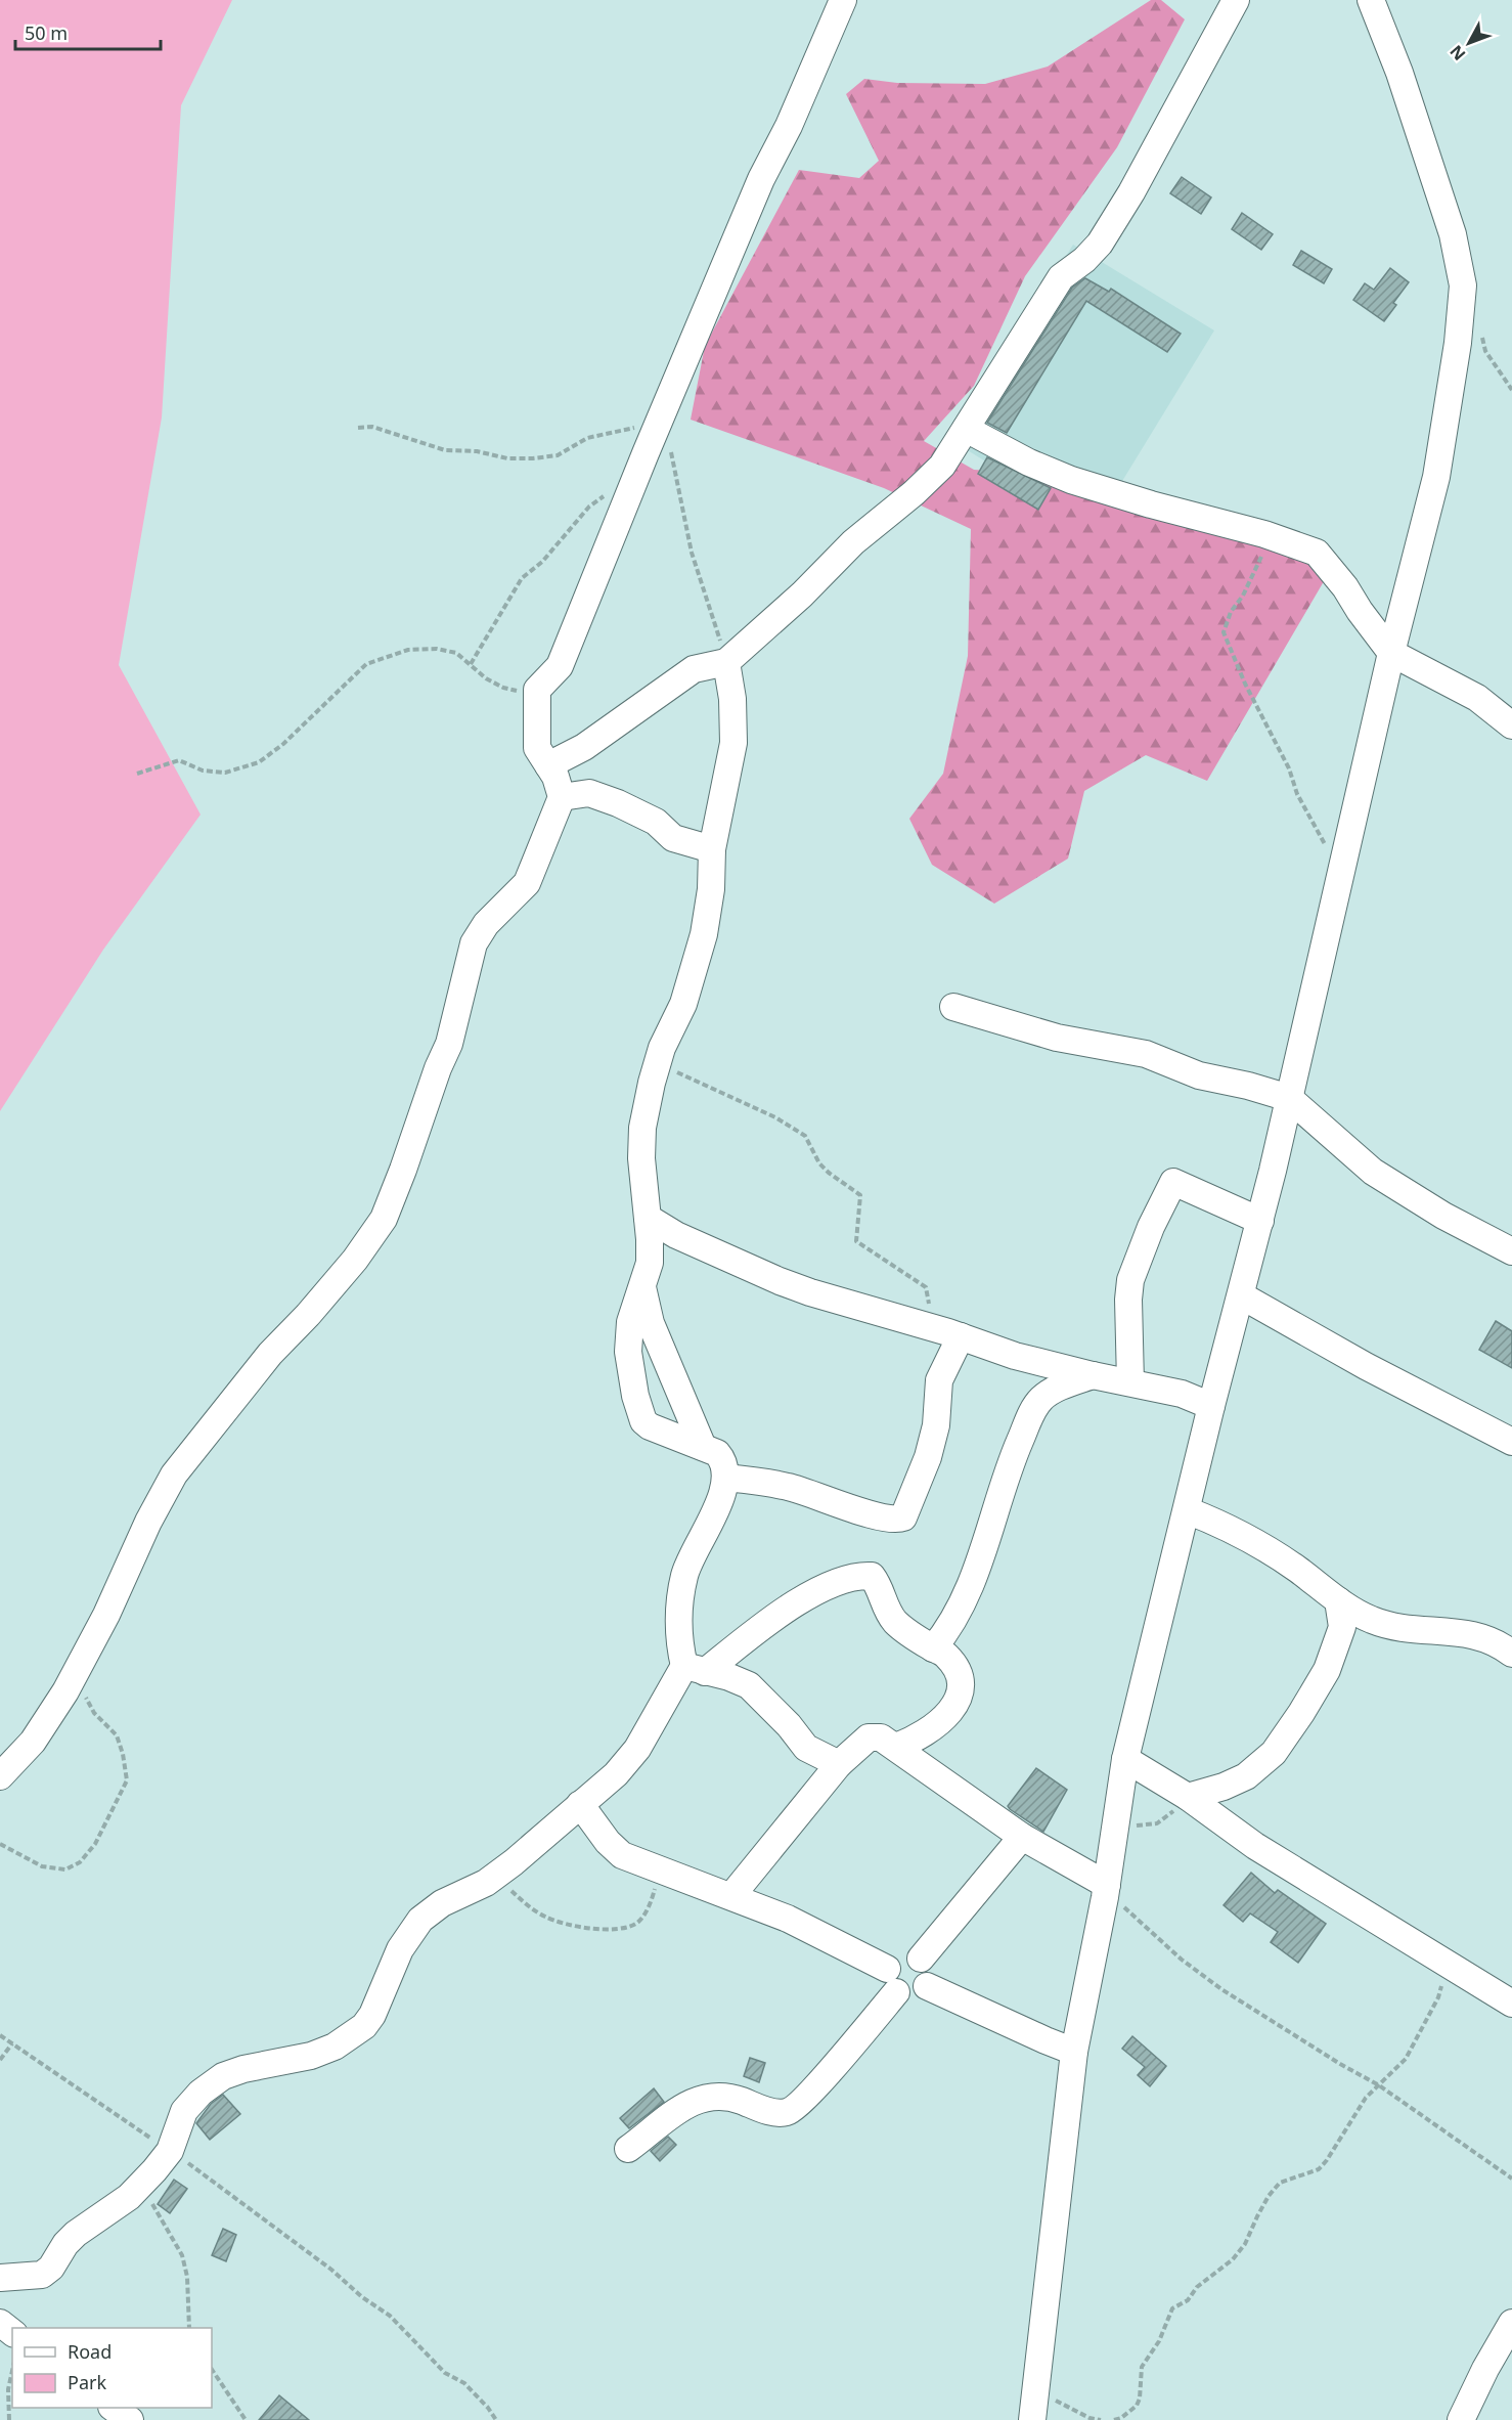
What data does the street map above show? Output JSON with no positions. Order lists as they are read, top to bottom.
{
  "legend": ["Road", "Park"],
  "scale_bar": "50 m",
  "north": "bottom left"
}
